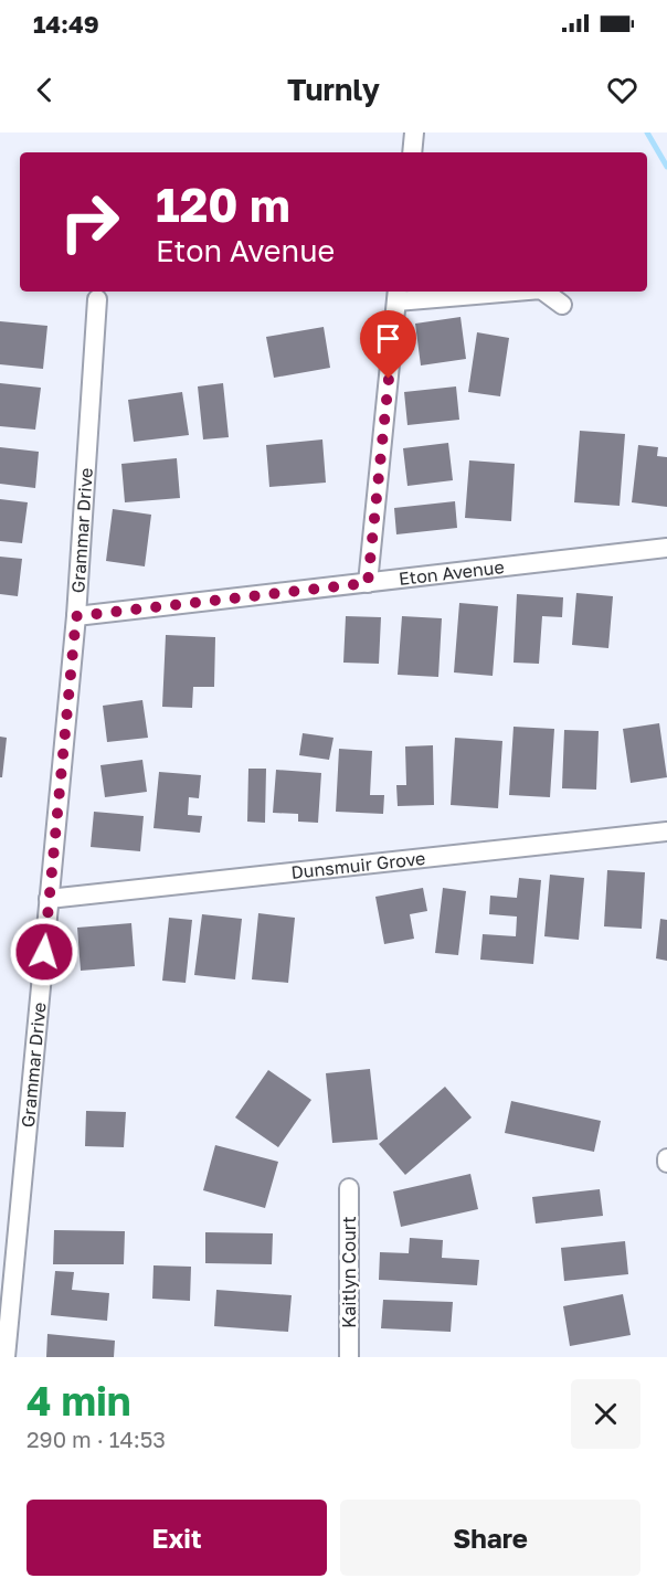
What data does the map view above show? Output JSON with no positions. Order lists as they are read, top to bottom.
{
  "streets": {
    "street": [
      "Grammar Drive",
      "Eton Avenue",
      "Dunsmuir Grove",
      "Kaitlyn Court"
    ]
  },
  "crossings": [
    ["Grammar Drive", "Eton Avenue"],
    ["Grammar Drive", "Dunsmuir Grove"]
  ],
  "page": {
    "status": "14:49",
    "header": "Turnly",
    "turn": ["120 m", "Eton Avenue"],
    "heading": ["4 min", "290 m · 14:53"],
    "buttons": ["Exit", "Share"]
  }
}
